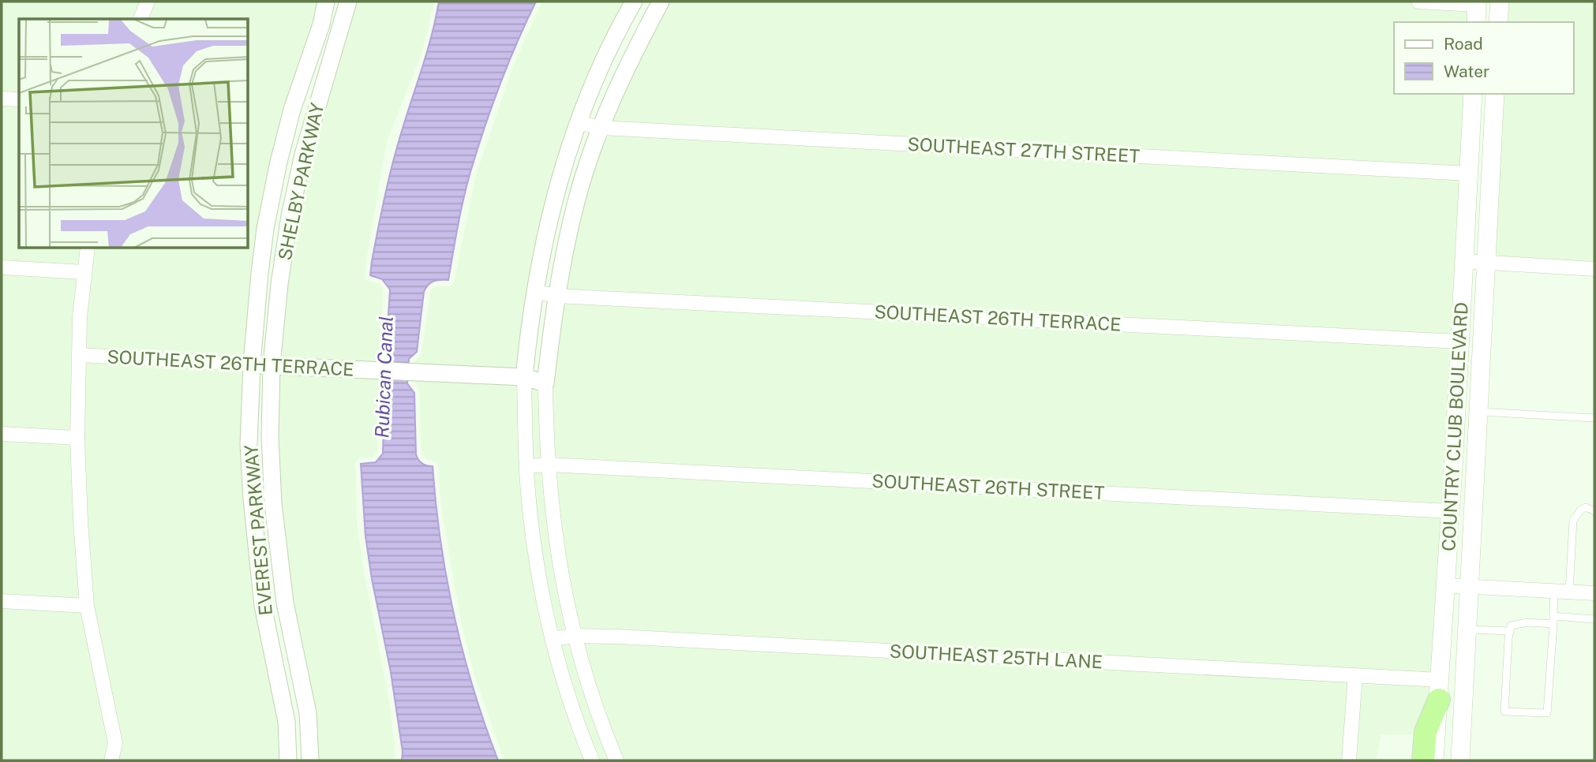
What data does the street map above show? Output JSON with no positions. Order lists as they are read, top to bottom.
{
  "streets": {
    "main road": ["COUNTRY CLUB BOULEVARD"],
    "street": [
      "SOUTHEAST 27TH STREET",
      "SHELBY PARKWAY",
      "SOUTHEAST 26TH TERRACE",
      "SOUTHEAST 26TH STREET",
      "EVEREST PARKWAY",
      "SOUTHEAST 25TH LANE"
    ]
  },
  "crossings": [
    ["SOUTHEAST 27TH STREET", "COUNTRY CLUB BOULEVARD"],
    ["SHELBY PARKWAY", "SOUTHEAST 26TH TERRACE"],
    ["SHELBY PARKWAY", "EVEREST PARKWAY"],
    ["SOUTHEAST 26TH TERRACE", "COUNTRY CLUB BOULEVARD"],
    ["SOUTHEAST 26TH TERRACE", "EVEREST PARKWAY"],
    ["COUNTRY CLUB BOULEVARD", "SOUTHEAST 26TH STREET"],
    ["COUNTRY CLUB BOULEVARD", "SOUTHEAST 25TH LANE"]
  ],
  "water": ["Rubican Canal"],
  "legend": ["Road", "Water"]
}
